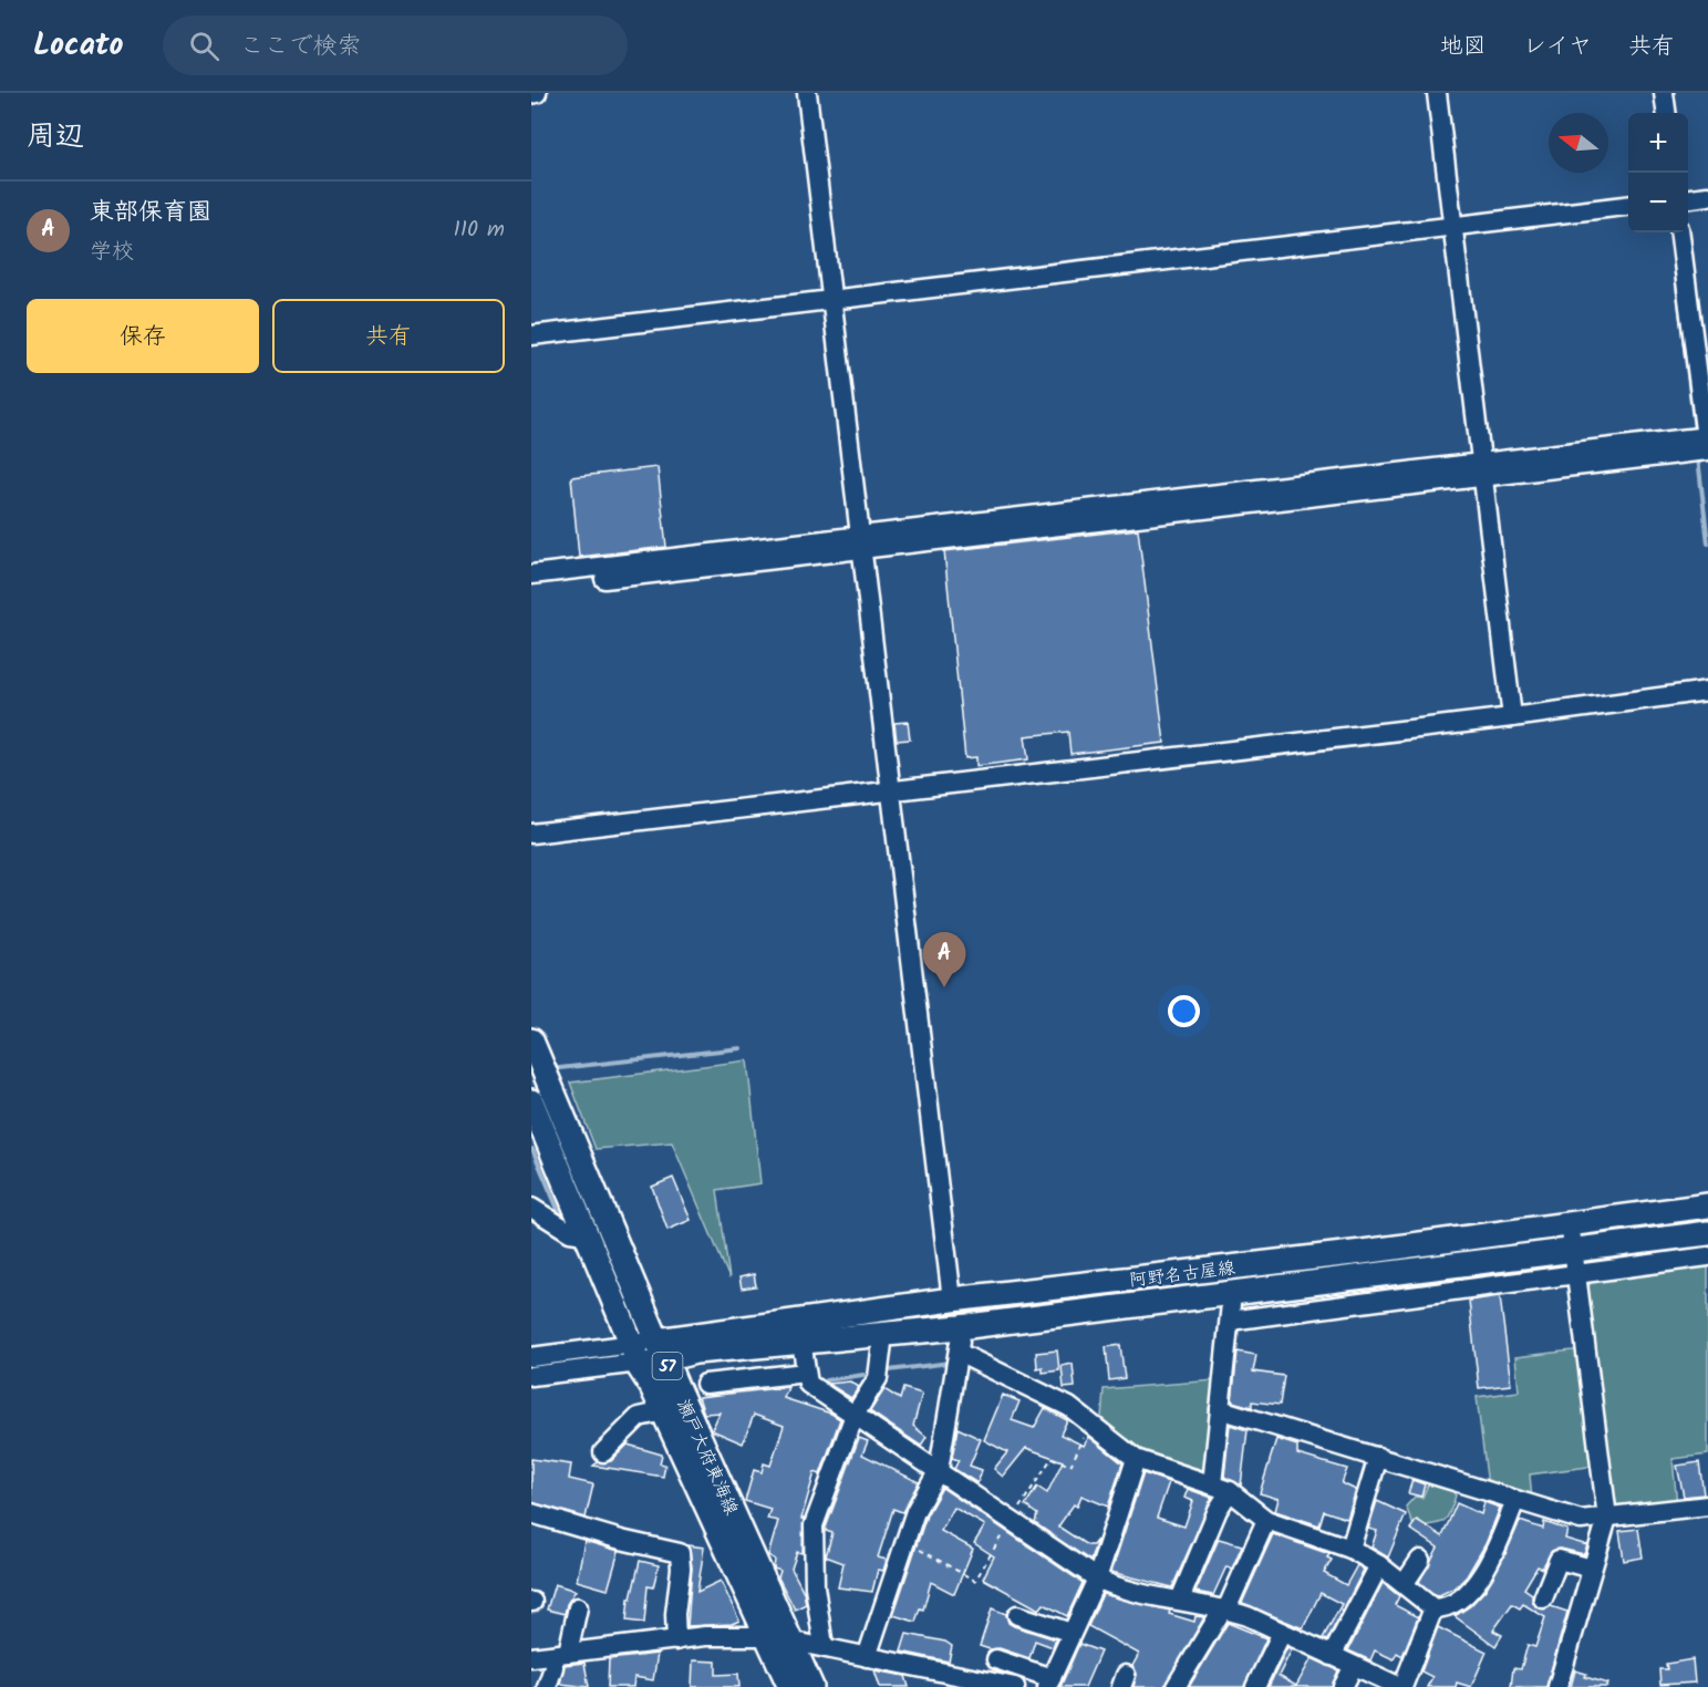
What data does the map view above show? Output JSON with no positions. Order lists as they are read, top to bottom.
{
  "streets": {
    "main road": ["阿野名古屋線", "57", "瀬戸大府東海線"]
  },
  "crossings": [
    ["阿野名古屋線", "瀬戸大府東海線"]
  ],
  "north": "left",
  "page": {
    "header": "Locato",
    "search": "ここで検索",
    "nav": ["地図", "レイヤ", "共有"],
    "heading": "周辺",
    "map_buttons": ["+", "−"],
    "list": [
      {
        "mark": "A",
        "name": "東部保育園",
        "note": "学校",
        "value": "110 m"
      }
    ],
    "buttons": ["保存", "共有"],
    "pins": "A"
  }
}
